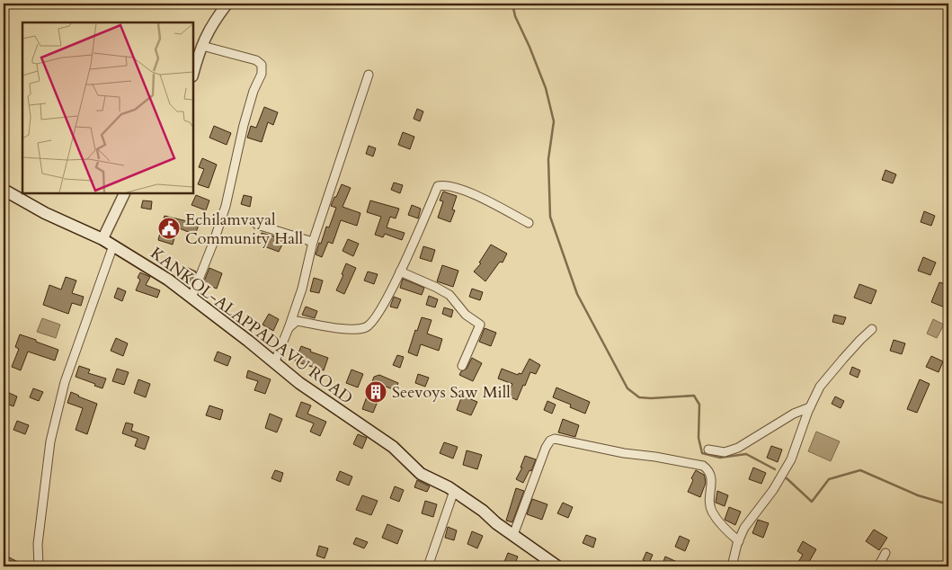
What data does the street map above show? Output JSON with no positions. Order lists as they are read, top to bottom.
{
  "streets": {
    "main road": ["KANKOL-ALAPPADAVU ROAD"]
  },
  "places": {
    "public building": ["Echilamvayal Community Hall"],
    "building": ["Seevoys Saw Mill"]
  }
}
